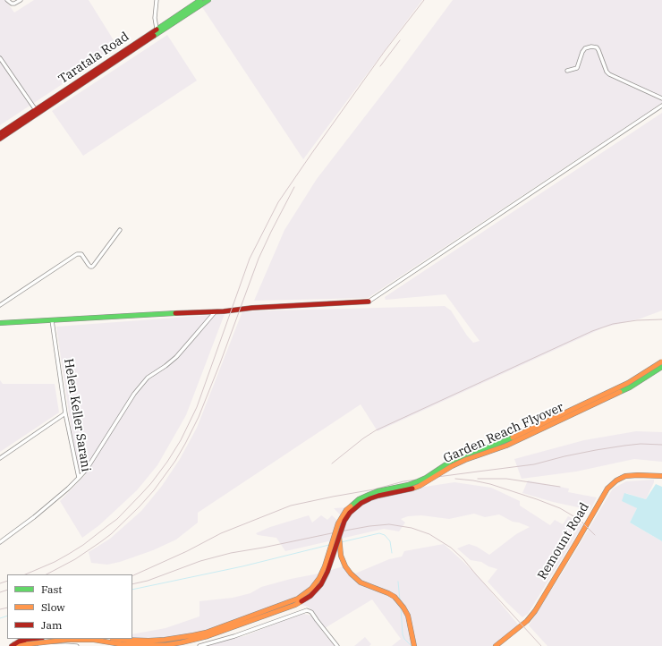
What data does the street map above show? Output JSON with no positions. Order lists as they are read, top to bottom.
{
  "streets": {
    "main road": ["Taratala Road", "Garden Reach Flyover", "Remount Road"],
    "street": ["Helen Keller Sarani"]
  },
  "legend": ["Fast", "Slow", "Jam"]
}
